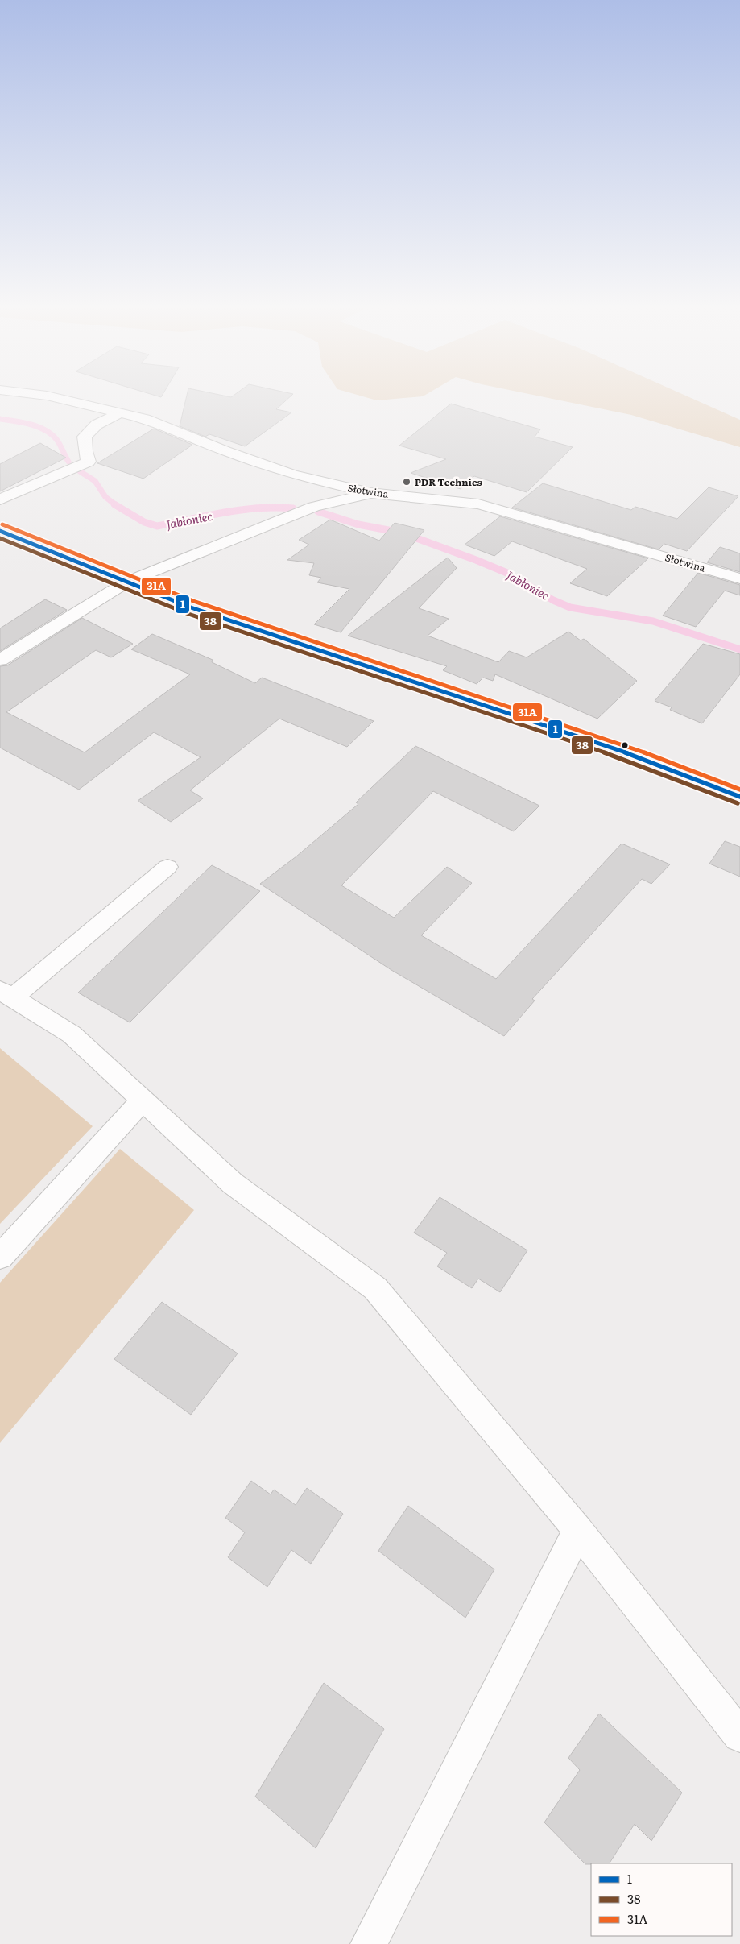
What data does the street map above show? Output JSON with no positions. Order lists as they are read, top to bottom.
{
  "streets": {
    "street": ["Słotwina"]
  },
  "water": ["Jabłoniec"],
  "places": ["PDR Technics"],
  "lines": ["transit line 31A", "transit line 1", "transit line 38"],
  "legend": ["1", "38", "31A"]
}
